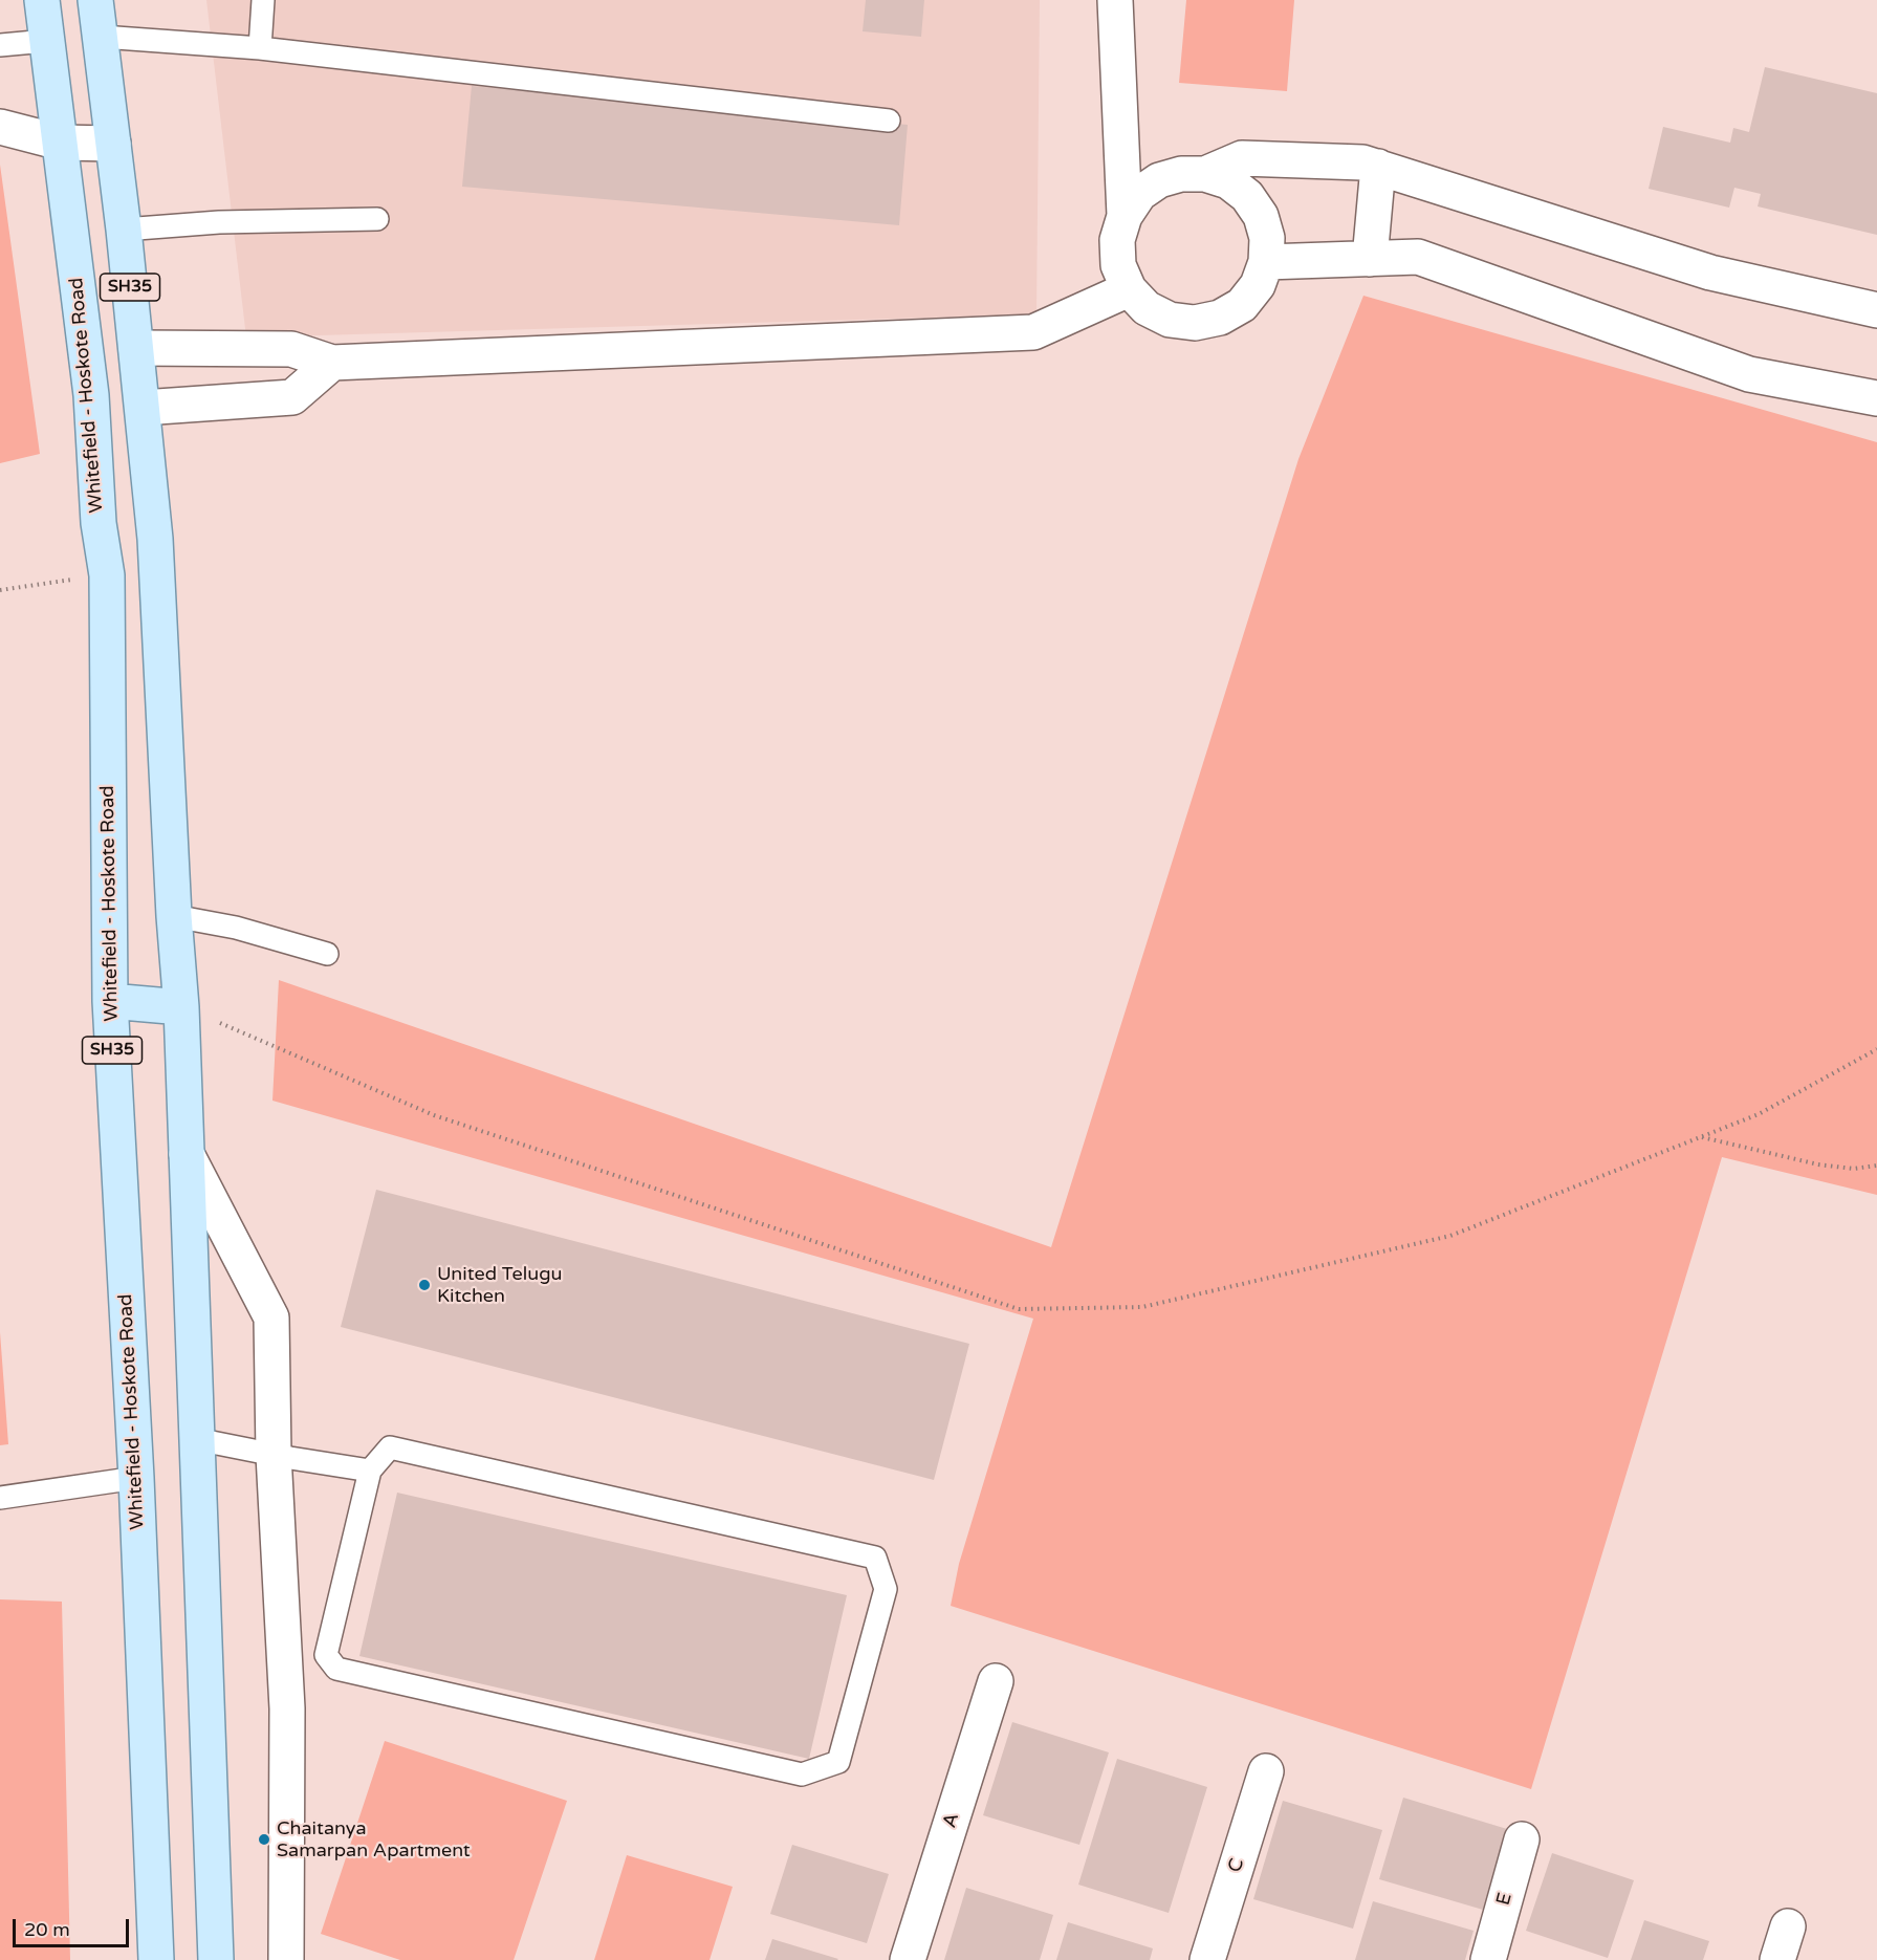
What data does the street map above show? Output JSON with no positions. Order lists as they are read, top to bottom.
{
  "streets": {
    "main road": ["SH35", "Whitefield - Hoskote Road"],
    "street": ["A", "C", "E"]
  },
  "places": ["United Telugu Kitchen", "Chaitanya Samarpan Apartment"],
  "scale_bar": "20 m"
}
